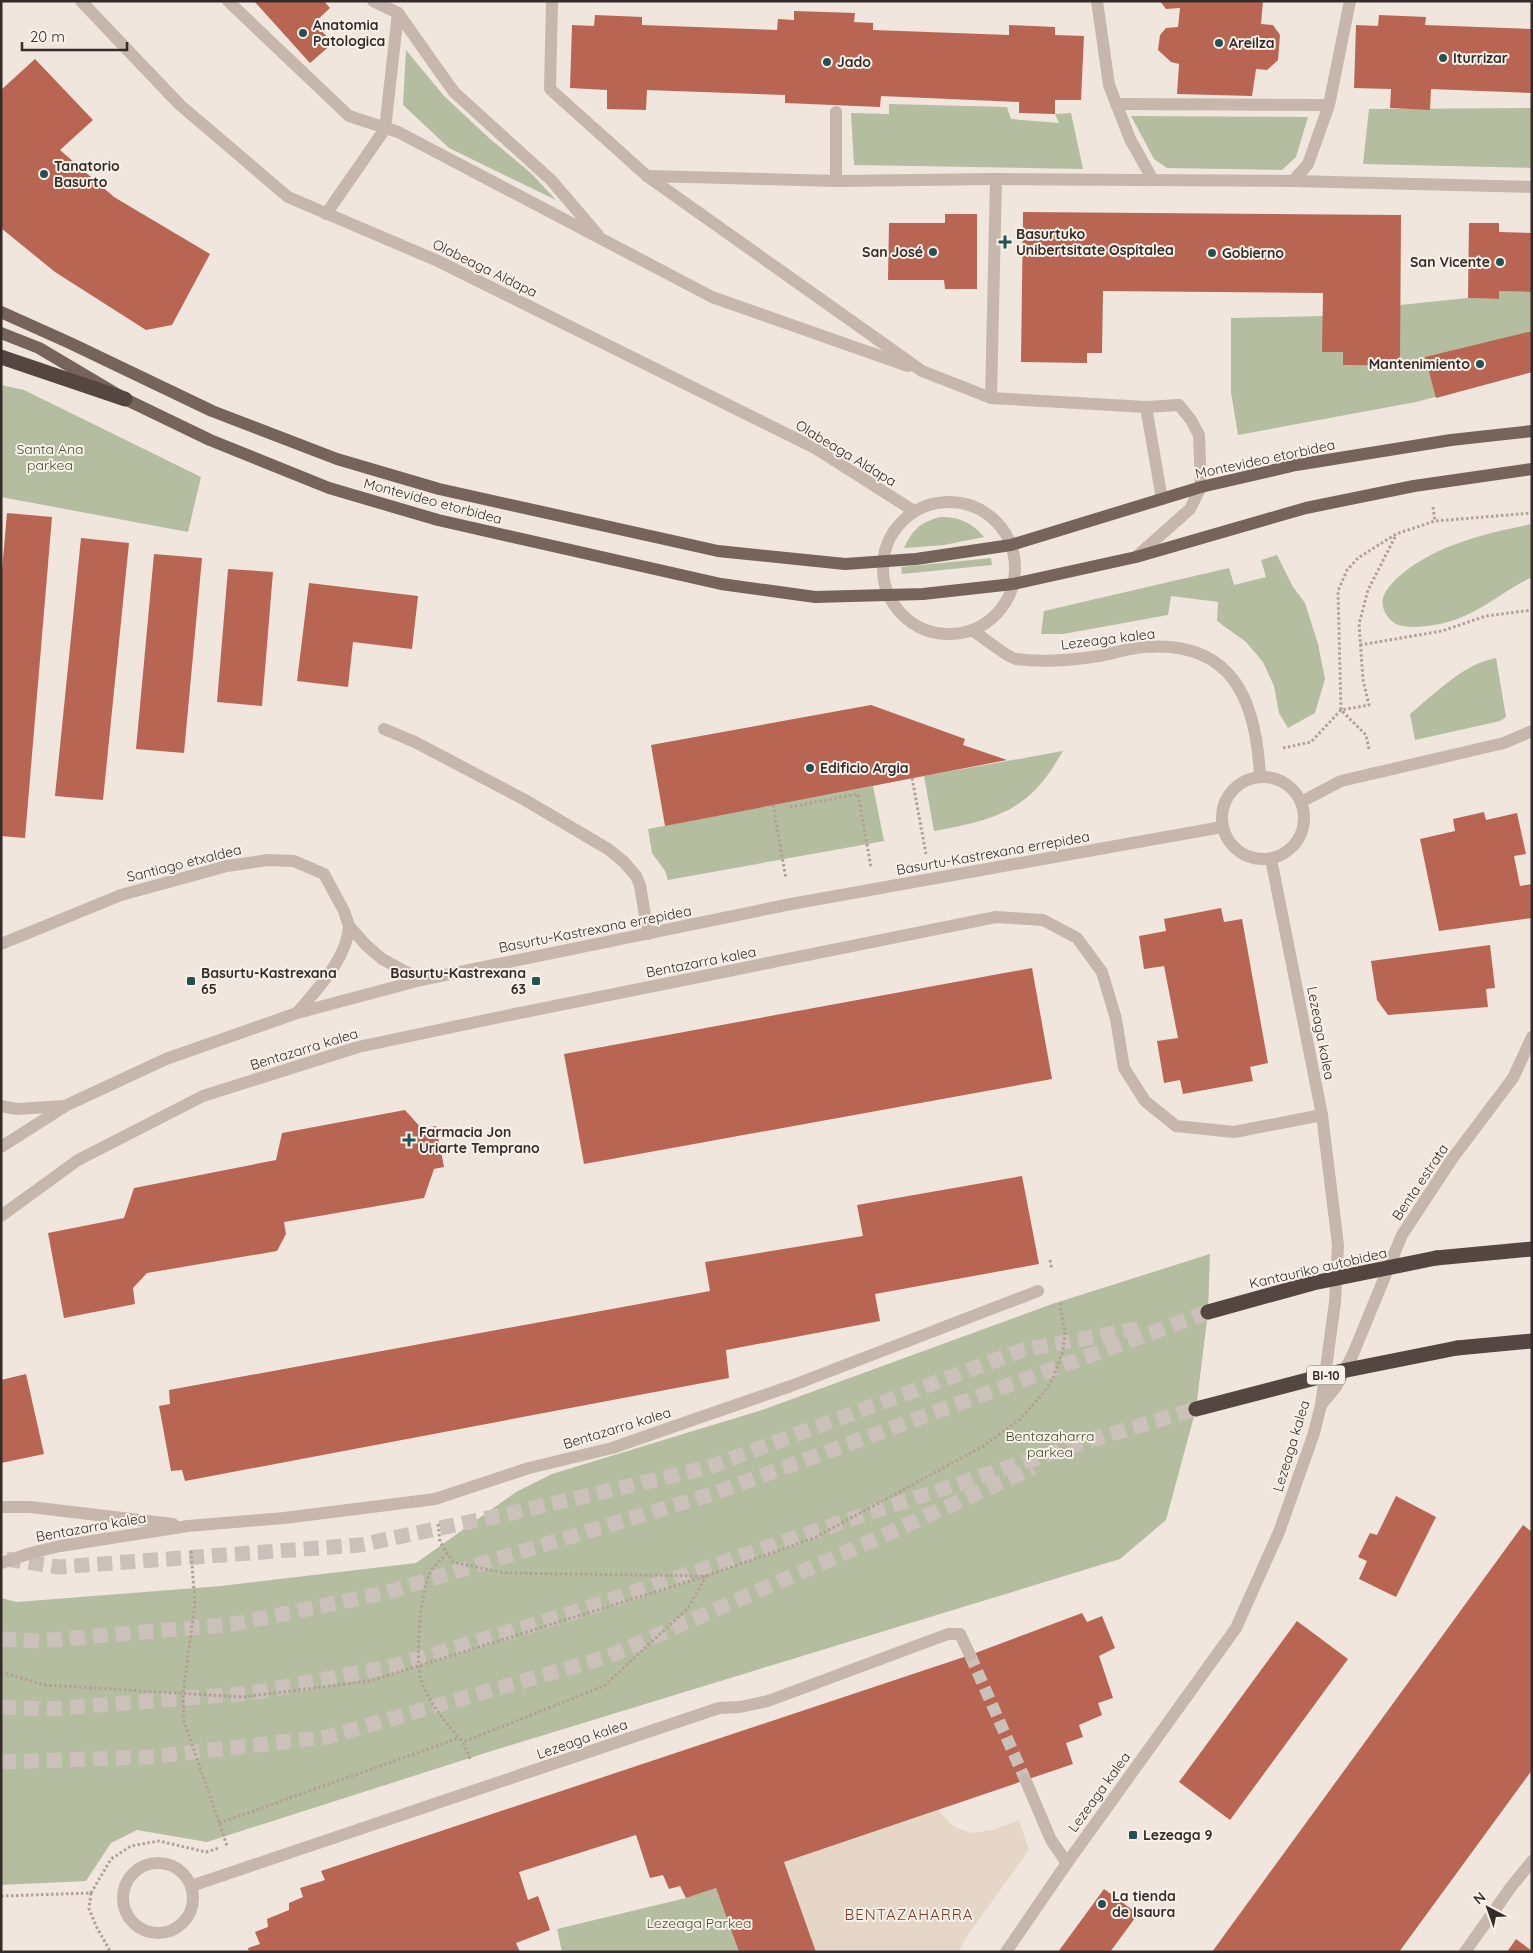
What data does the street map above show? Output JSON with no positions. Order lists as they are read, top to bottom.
{
  "streets": {
    "highway": ["Kantauriko autobidea", "BI-10"],
    "main road": ["Montevideo etorbidea"],
    "street": [
      "Olabeaga Aldapa",
      "Lezeaga kalea",
      "Basurtu-Kastrexana errepidea",
      "Santiago etxaldea",
      "Bentazarra kalea",
      "Benta estrata"
    ]
  },
  "crossings": [
    ["Lezeaga kalea", "Basurtu-Kastrexana errepidea"],
    ["Lezeaga kalea", "Bentazarra kalea"],
    ["Lezeaga kalea", "Benta estrata"],
    ["Basurtu-Kastrexana errepidea", "Santiago etxaldea"]
  ],
  "districts": ["BENTAZAHARRA"],
  "parks": ["Santa Ana parkea", "Bentazaharra parkea", "Lezeaga Parkea"],
  "places": {
    "other": [
      "Anatomia Patologica",
      "Areilza",
      "Iturrizar",
      "Jado",
      "Tanatorio Basurto",
      "San José",
      "Gobierno",
      "San Vicente",
      "Mantenimiento",
      "Edificio Argia",
      "La tienda de Isaura"
    ],
    "health": ["Basurtuko Unibertsitate Ospitalea", "Farmacia Jon Uriarte Temprano"],
    "transit": ["Basurtu-Kastrexana 65", "Basurtu-Kastrexana 63", "Lezeaga 9"]
  },
  "scale_bar": "20 m",
  "north": "top left"
}
